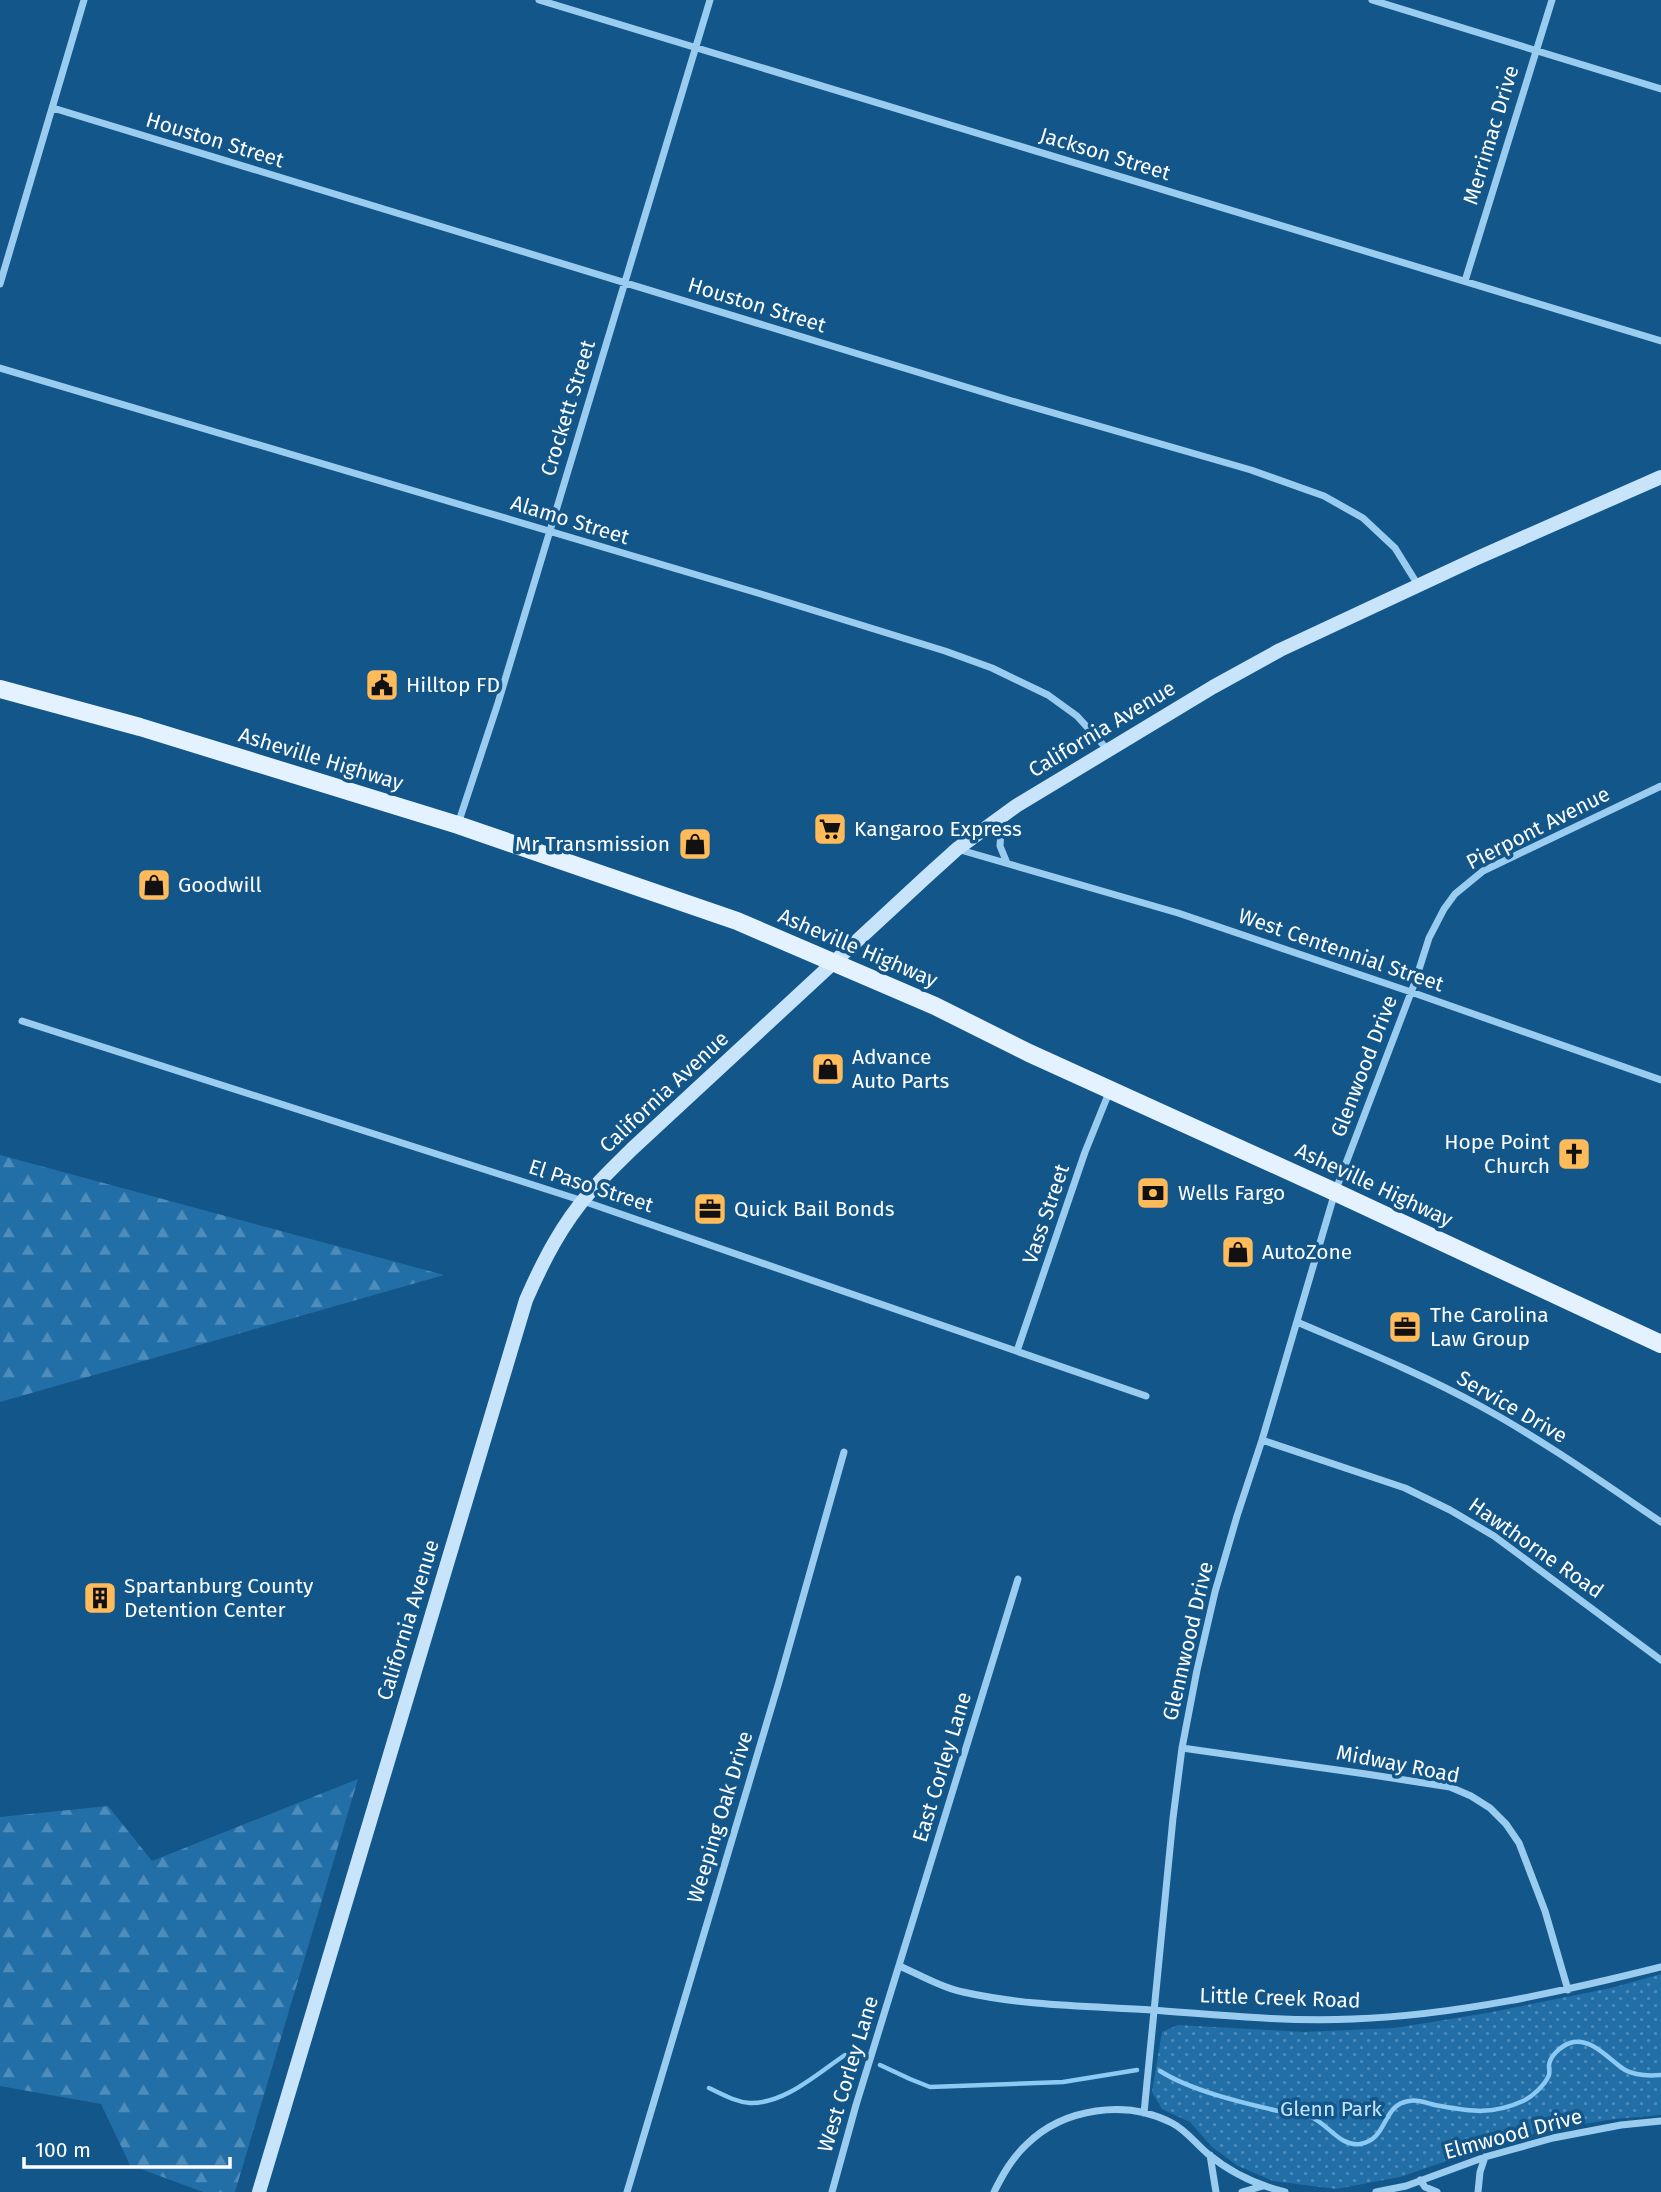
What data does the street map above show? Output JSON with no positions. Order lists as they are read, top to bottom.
{
  "streets": {
    "main road": ["California Avenue", "Asheville Highway"],
    "street": [
      "Merrimac Drive",
      "Houston Street",
      "Jackson Street",
      "Crockett Street",
      "Alamo Street",
      "Pierpont Avenue",
      "West Centennial Street",
      "Glenwood Drive",
      "El Paso Street",
      "Vass Street",
      "Service Drive",
      "Hawthorne Road",
      "Glennwood Drive",
      "Midway Road",
      "East Corley Lane",
      "Weeping Oak Drive",
      "Little Creek Road",
      "West Corley Lane",
      "Elmwood Drive"
    ]
  },
  "crossings": [
    ["Merrimac Drive", "Jackson Street"],
    ["Houston Street", "Crockett Street"],
    ["Houston Street", "California Avenue"],
    ["Jackson Street", "Crockett Street"],
    ["Crockett Street", "Alamo Street"],
    ["Crockett Street", "Asheville Highway"],
    ["Alamo Street", "California Avenue"],
    ["California Avenue", "Asheville Highway"],
    ["California Avenue", "West Centennial Street"],
    ["California Avenue", "El Paso Street"],
    ["Asheville Highway", "Glenwood Drive"],
    ["Asheville Highway", "Vass Street"],
    ["Asheville Highway", "Glennwood Drive"],
    ["Pierpont Avenue", "West Centennial Street"],
    ["Pierpont Avenue", "Glenwood Drive"],
    ["West Centennial Street", "Glenwood Drive"],
    ["Glenwood Drive", "Glennwood Drive"],
    ["El Paso Street", "Vass Street"],
    ["Service Drive", "Glennwood Drive"],
    ["Hawthorne Road", "Glennwood Drive"],
    ["Glennwood Drive", "Midway Road"],
    ["Glennwood Drive", "Little Creek Road"],
    ["Midway Road", "Little Creek Road"],
    ["East Corley Lane", "Little Creek Road"],
    ["East Corley Lane", "West Corley Lane"],
    ["Little Creek Road", "West Corley Lane"]
  ],
  "parks": ["Glenn Park"],
  "places": {
    "public building": ["Hilltop FD"],
    "supermarket": ["Kangaroo Express"],
    "shop": [
      "Mr Transmission",
      "Goodwill",
      "Advance Auto Parts",
      "AutoZone"
    ],
    "church": ["Hope Point Church"],
    "bank": ["Wells Fargo"],
    "office": ["Quick Bail Bonds", "The Carolina Law Group"],
    "building": ["Spartanburg County Detention Center"]
  },
  "scale_bar": "100 m"
}
